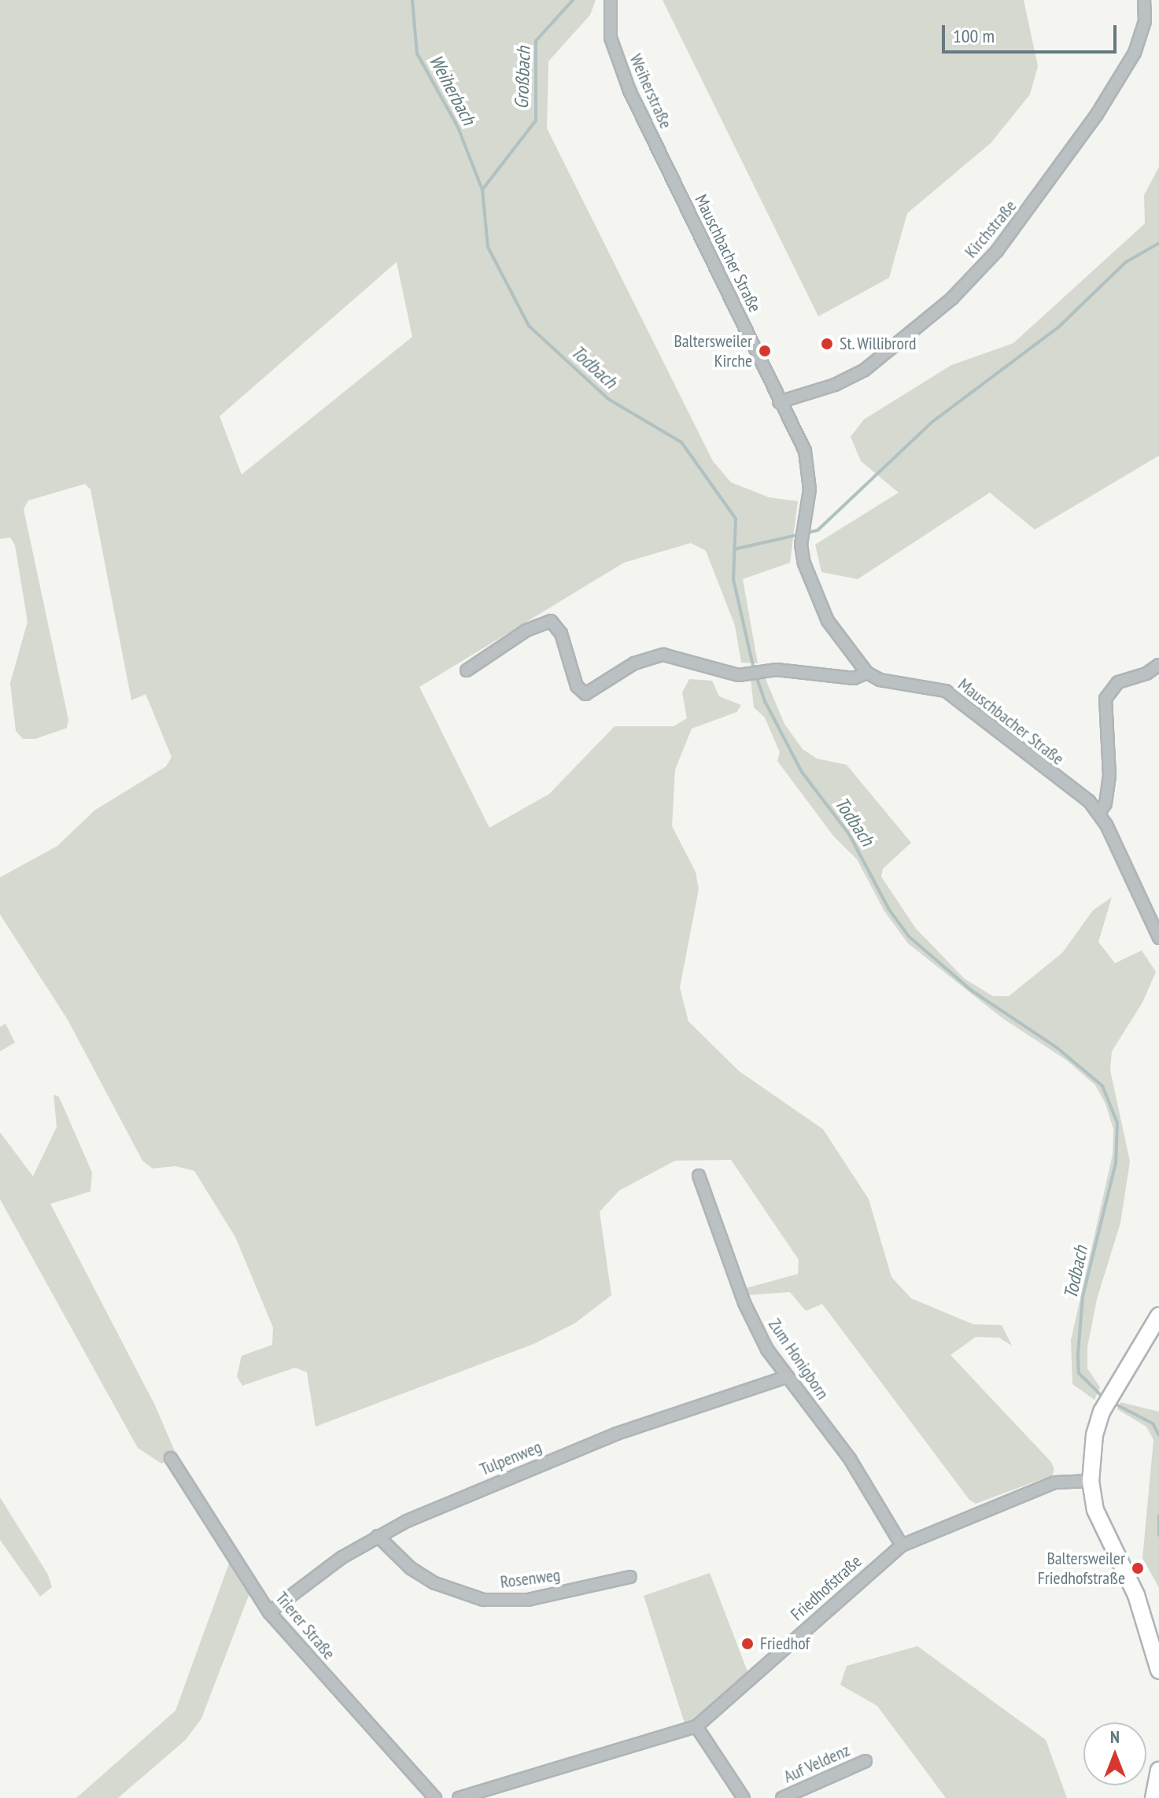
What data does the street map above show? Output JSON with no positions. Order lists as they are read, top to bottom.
{
  "streets": {
    "street": [
      "Weiherstraße",
      "Kirchstraße",
      "Mauschbacher Straße",
      "Zum Honigborn",
      "Tulpenweg",
      "Rosenweg",
      "Friedhofstraße",
      "Trierer Straße",
      "Auf Veldenz"
    ]
  },
  "crossings": [
    ["Weiherstraße", "Mauschbacher Straße"],
    ["Kirchstraße", "Mauschbacher Straße"],
    ["Zum Honigborn", "Tulpenweg"],
    ["Zum Honigborn", "Friedhofstraße"],
    ["Tulpenweg", "Rosenweg"],
    ["Tulpenweg", "Trierer Straße"]
  ],
  "water": ["Großbach", "Weiherbach", "Todbach"],
  "places": [
    "St. Willibrord",
    "Baltersweiler Kirche",
    "Baltersweiler Friedhofstraße",
    "Friedhof"
  ],
  "scale_bar": "100 m",
  "north": "top"
}
